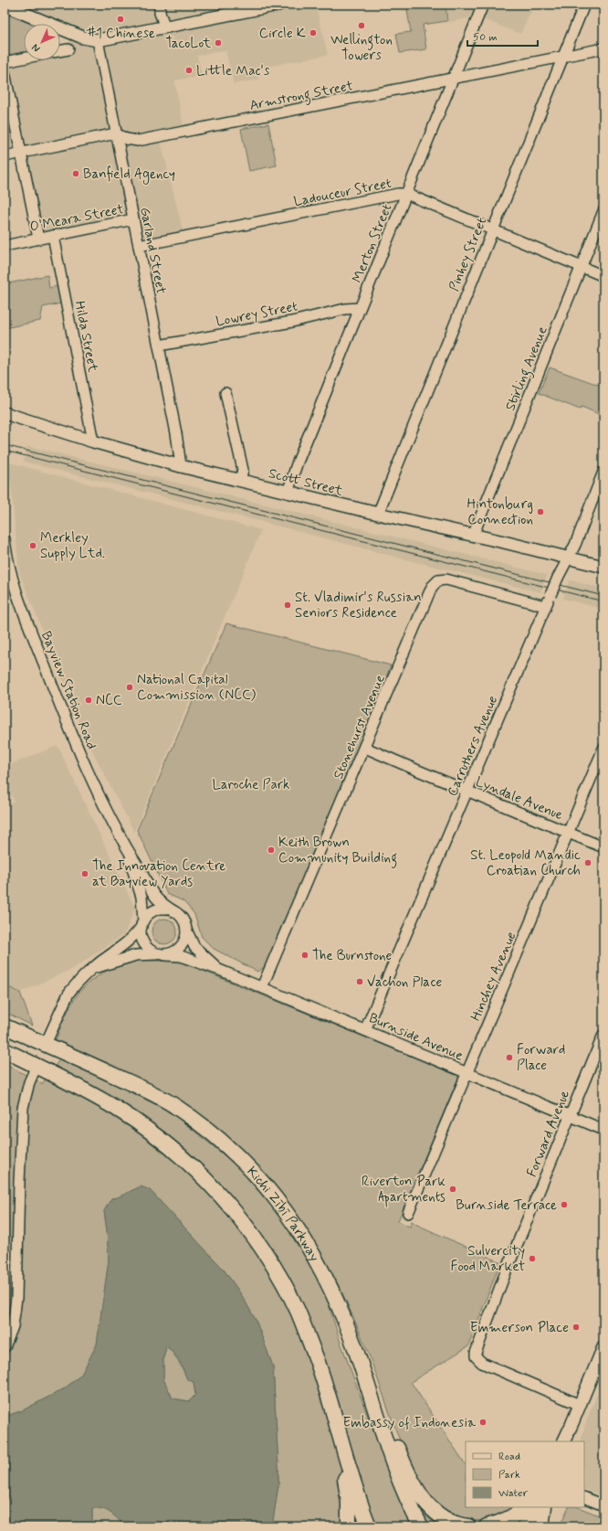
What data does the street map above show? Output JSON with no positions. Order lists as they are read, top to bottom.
{
  "streets": {
    "highway": ["Kichi Zībī Parkway"],
    "main road": ["Scott Street"],
    "street": [
      "Armstrong Street",
      "Ladouceur Street",
      "O'Meara Street",
      "Merton Street",
      "Garland Street",
      "Pinhey Street",
      "Lowrey Street",
      "Hilda Street",
      "Stirling Avenue",
      "Bayview Station Road",
      "Stonehurst Avenue",
      "Carruthers Avenue",
      "Lyndale Avenue",
      "Hinchey Avenue",
      "Burnside Avenue",
      "Forward Avenue"
    ]
  },
  "crossings": [
    ["Armstrong Street", "Merton Street"],
    ["Armstrong Street", "Garland Street"],
    ["Armstrong Street", "Pinhey Street"],
    ["Ladouceur Street", "Merton Street"],
    ["Ladouceur Street", "Garland Street"],
    ["Ladouceur Street", "Pinhey Street"],
    ["Ladouceur Street", "Stirling Avenue"],
    ["O'Meara Street", "Garland Street"],
    ["O'Meara Street", "Hilda Street"],
    ["Merton Street", "Lowrey Street"],
    ["Merton Street", "Scott Street"],
    ["Garland Street", "Lowrey Street"],
    ["Garland Street", "Scott Street"],
    ["Pinhey Street", "Scott Street"],
    ["Hilda Street", "Scott Street"],
    ["Stirling Avenue", "Scott Street"],
    ["Scott Street", "Carruthers Avenue"],
    ["Bayview Station Road", "Burnside Avenue"],
    ["Stonehurst Avenue", "Carruthers Avenue"],
    ["Stonehurst Avenue", "Lyndale Avenue"],
    ["Stonehurst Avenue", "Burnside Avenue"],
    ["Carruthers Avenue", "Lyndale Avenue"],
    ["Carruthers Avenue", "Burnside Avenue"],
    ["Lyndale Avenue", "Hinchey Avenue"],
    ["Hinchey Avenue", "Burnside Avenue"],
    ["Burnside Avenue", "Forward Avenue"]
  ],
  "parks": ["Laroche Park"],
  "places": [
    "#1 Chinese",
    "Wellington Towers",
    "Circle K",
    "TacoLot",
    "Little Mac's",
    "Banfield Agency",
    "Hintonburg Connection",
    "Merkley Supply Ltd.",
    "St. Vladimir's Russian Seniors Residence",
    "National Capital Commission (NCC)",
    "NCC",
    "Keith Brown Community Building",
    "St. Leopold Mandic Croatian Church",
    "The Innovation Centre at Bayview Yards",
    "The Burnstone",
    "Vachon Place",
    "Forward Place",
    "Riverton Park Apartments",
    "Burnside Terrace",
    "Sulvercity Food Market",
    "Emmerson Place",
    "Embassy of Indonesia"
  ],
  "legend": ["Road", "Park", "Water"],
  "scale_bar": "50 m",
  "north": "bottom left"
}
